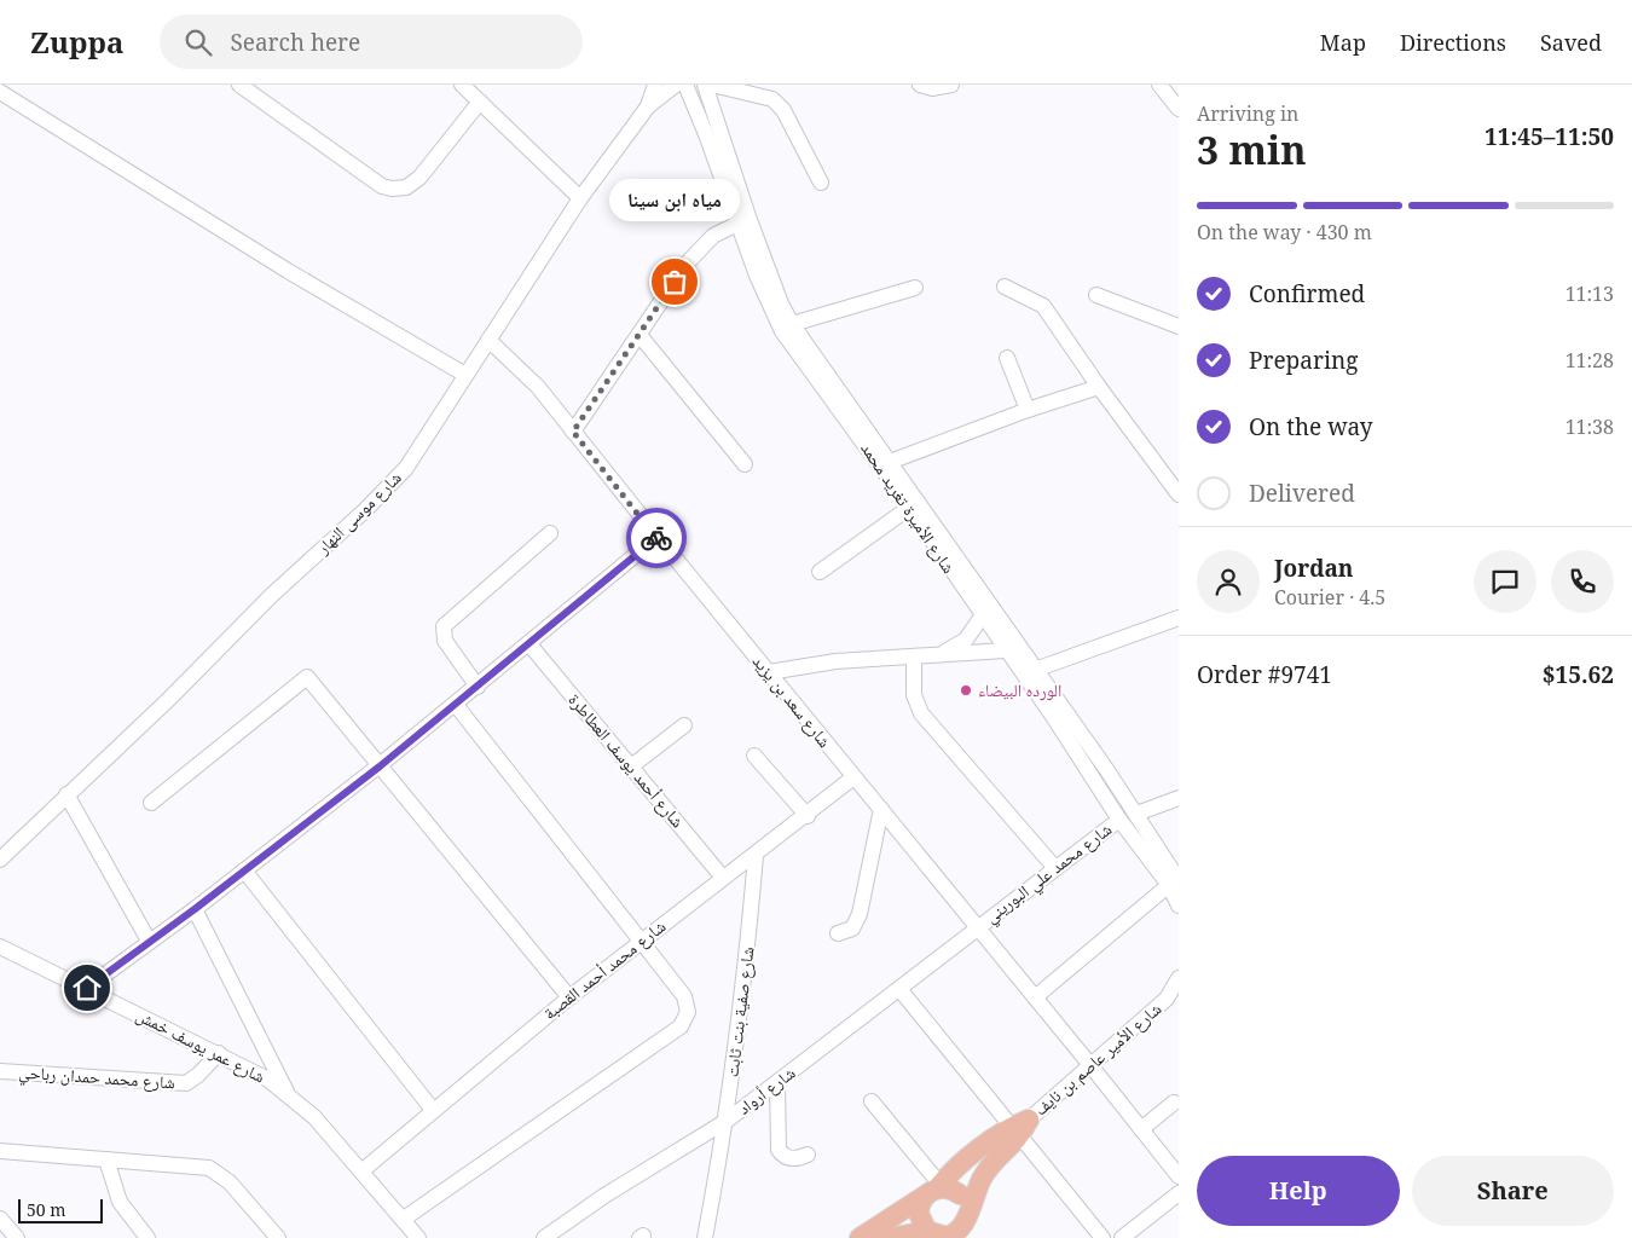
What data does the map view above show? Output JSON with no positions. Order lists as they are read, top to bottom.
{
  "streets": {
    "main road": ["شارع الأمير عاصم بن نايف"],
    "street": [
      "شارع الأميرة تغريد محمد",
      "شارع موسى النهار",
      "شارع سعد بن يزيد",
      "شارع أحمد يوسف العطاطرة",
      "شارع محمد علي البوريني",
      "شارع محمد أحمد القصبة",
      "شارع صفية بنت ثابت",
      "شارع عمر يوسف خمش",
      "شارع محمد حمدان رباحي",
      "شارع أرواد"
    ]
  },
  "crossings": [
    ["شارع الأميرة تغريد محمد", "شارع محمد علي البوريني"],
    ["شارع موسى النهار", "شارع سعد بن يزيد"],
    ["شارع سعد بن يزيد", "شارع محمد علي البوريني"],
    ["شارع سعد بن يزيد", "شارع محمد أحمد القصبة"],
    ["شارع سعد بن يزيد", "شارع الأمير عاصم بن نايف"],
    ["شارع سعد بن يزيد", "شارع أرواد"],
    ["شارع أحمد يوسف العطاطرة", "شارع محمد أحمد القصبة"],
    ["شارع محمد علي البوريني", "شارع أرواد"],
    ["شارع محمد أحمد القصبة", "شارع صفية بنت ثابت"],
    ["شارع محمد أحمد القصبة", "شارع عمر يوسف خمش"],
    ["شارع صفية بنت ثابت", "شارع أرواد"],
    ["شارع عمر يوسف خمش", "شارع محمد حمدان رباحي"]
  ],
  "places": ["مياه ابن سينا", "الورده البيضاء"],
  "scale_bar": "50 m",
  "page": {
    "header": "Zuppa",
    "search": "Search here",
    "nav": ["Map", "Directions", "Saved"],
    "heading": ["3 min", "Arriving in", "11:45–11:50"],
    "panel": [
      "Jordan",
      "Courier · 4.5",
      "Order #9741",
      "$15.62"
    ],
    "bubble": "مياه ابن سينا",
    "bar": "On the way · 430 m",
    "list": [
      ["Confirmed", "11:13"],
      ["Preparing", "11:28"],
      ["On the way", "11:38"],
      "Delivered"
    ],
    "buttons": ["Help", "Share"],
    "scale": "50 m"
  }
}
